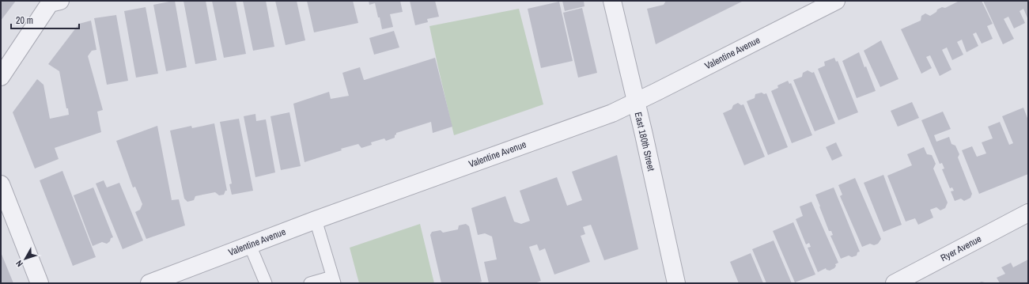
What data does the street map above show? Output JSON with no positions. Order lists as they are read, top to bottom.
{
  "streets": {
    "street": ["Valentine Avenue", "East 180th Street", "Ryer Avenue"]
  },
  "crossings": [
    ["Valentine Avenue", "East 180th Street"]
  ],
  "scale_bar": "20 m",
  "north": "bottom left"
}
